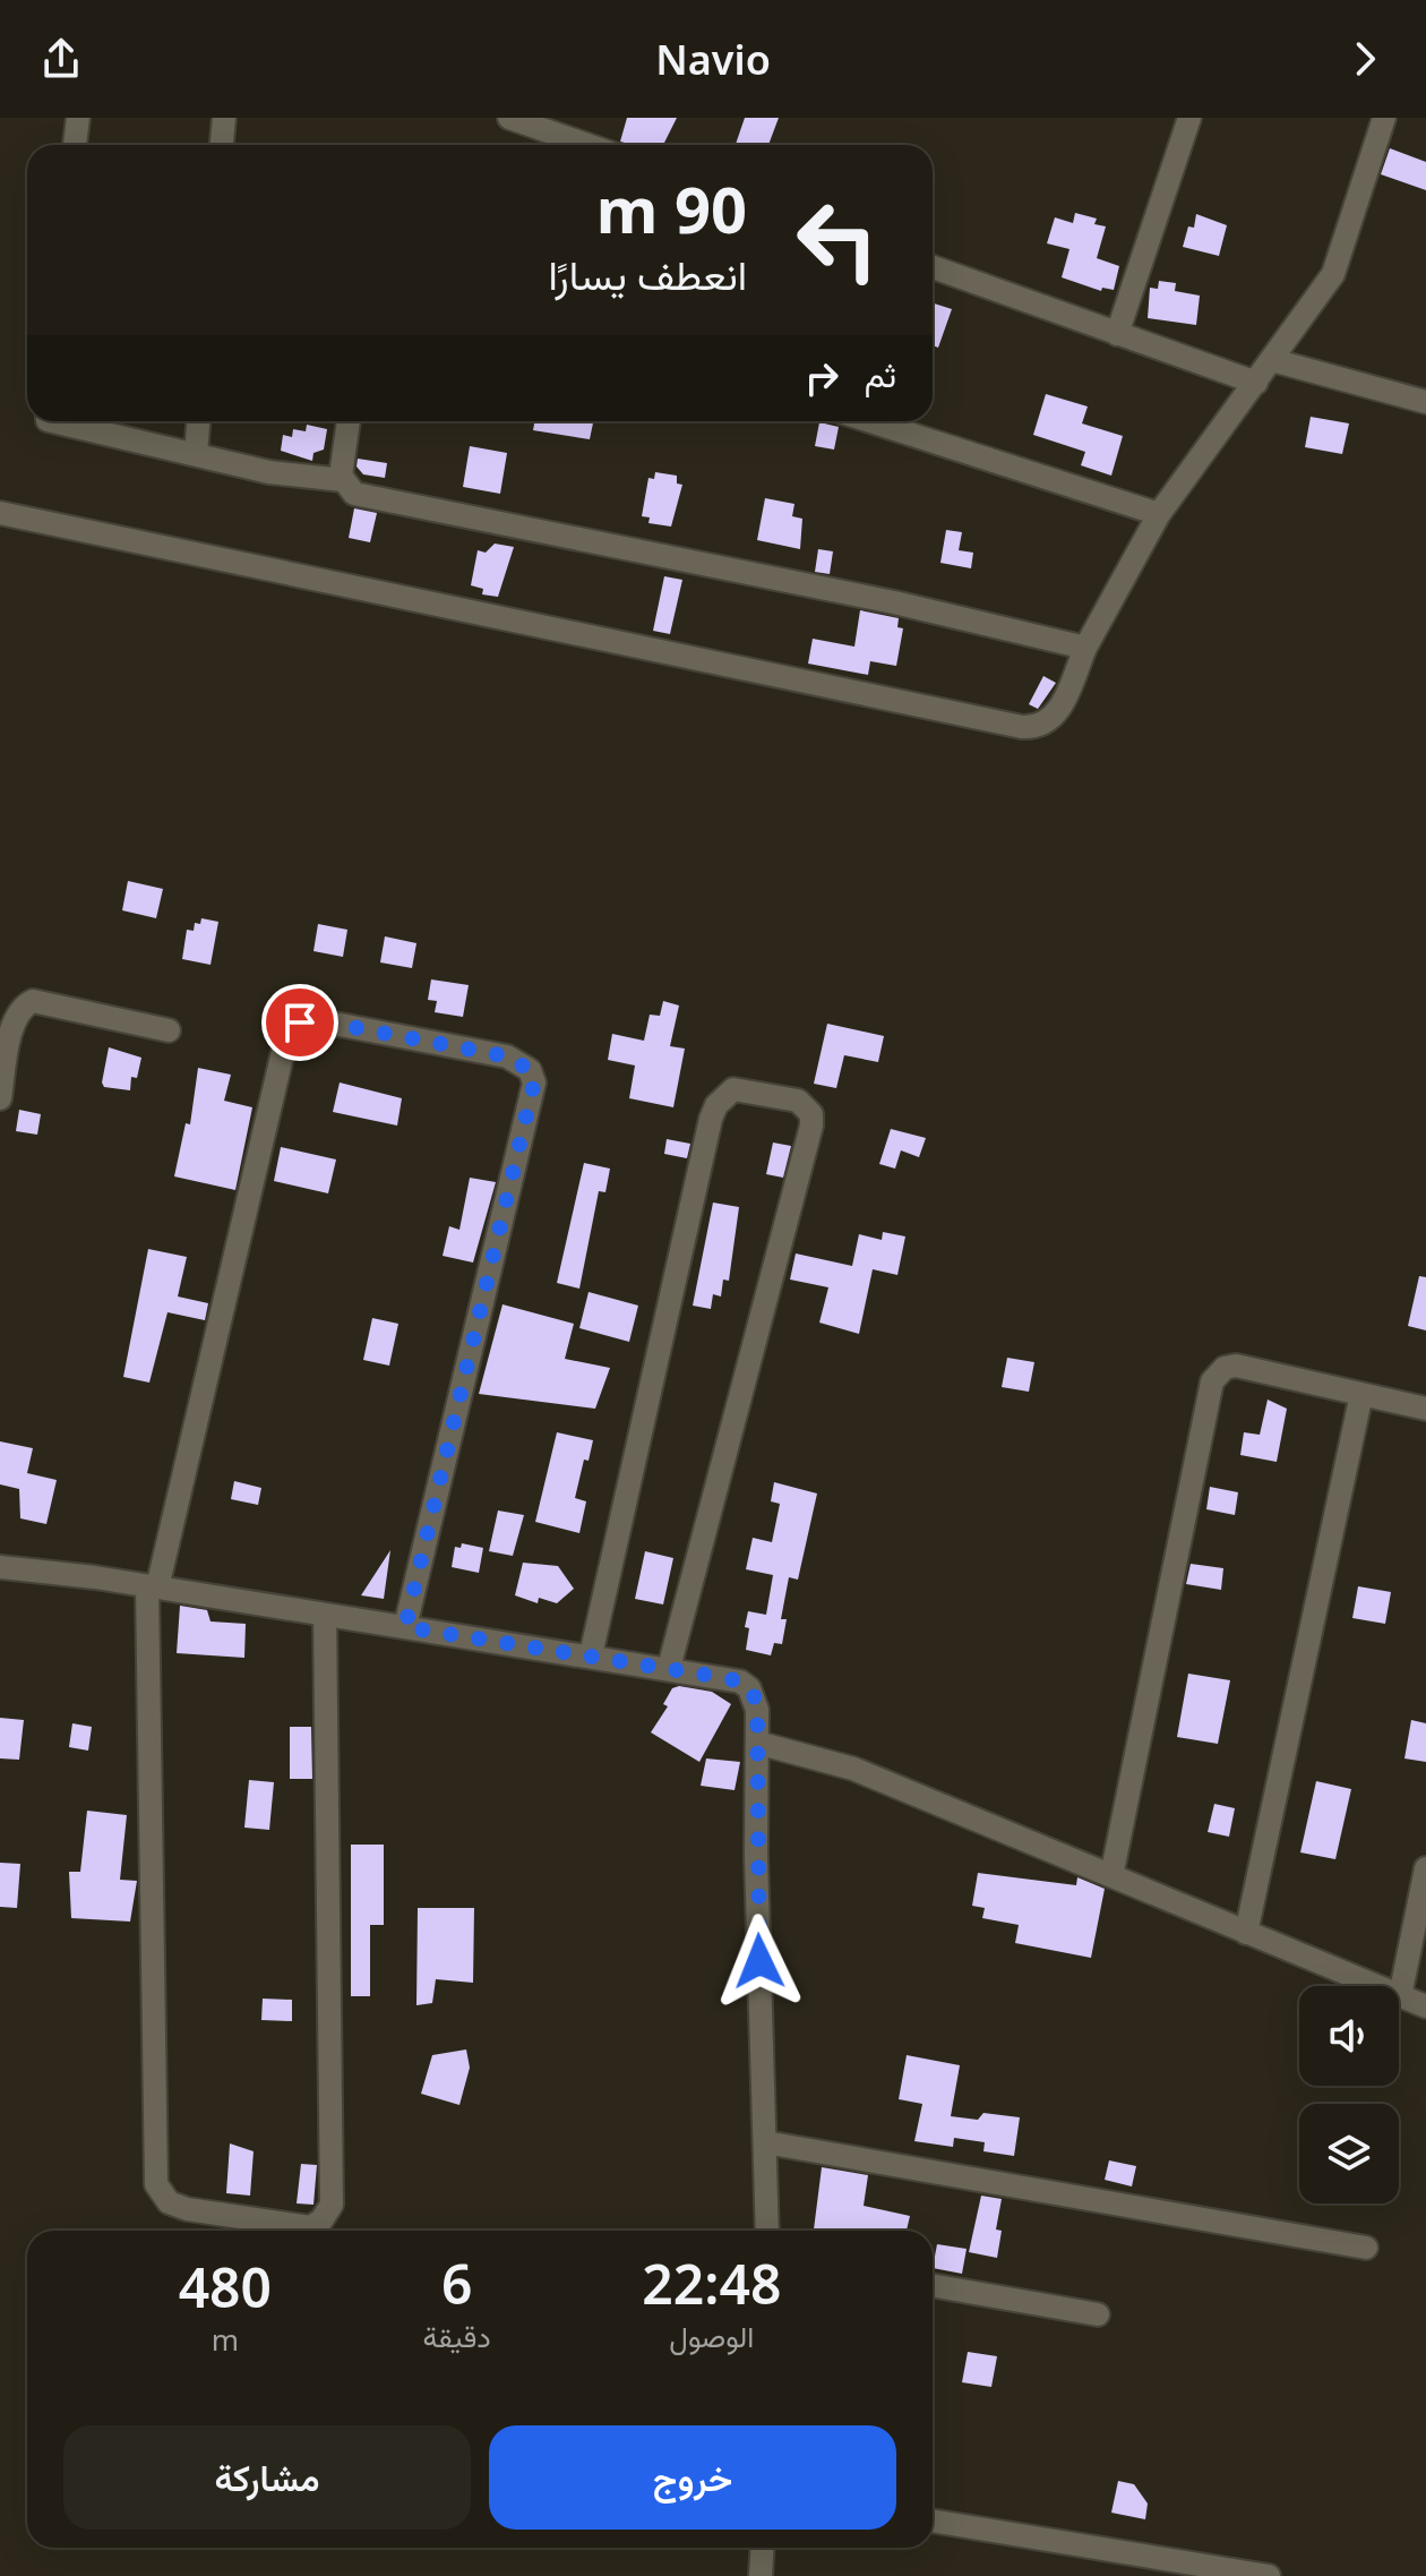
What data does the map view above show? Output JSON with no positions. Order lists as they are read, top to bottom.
{
  "page": {
    "header": "Navio",
    "turn": ["90 m", "انعطف يسارًا"],
    "then": "ثم",
    "eta": [
      "22:48",
      "الوصول",
      "6",
      "دقيقة",
      "480",
      "m"
    ],
    "buttons": ["خروج", "مشاركة"]
  }
}
